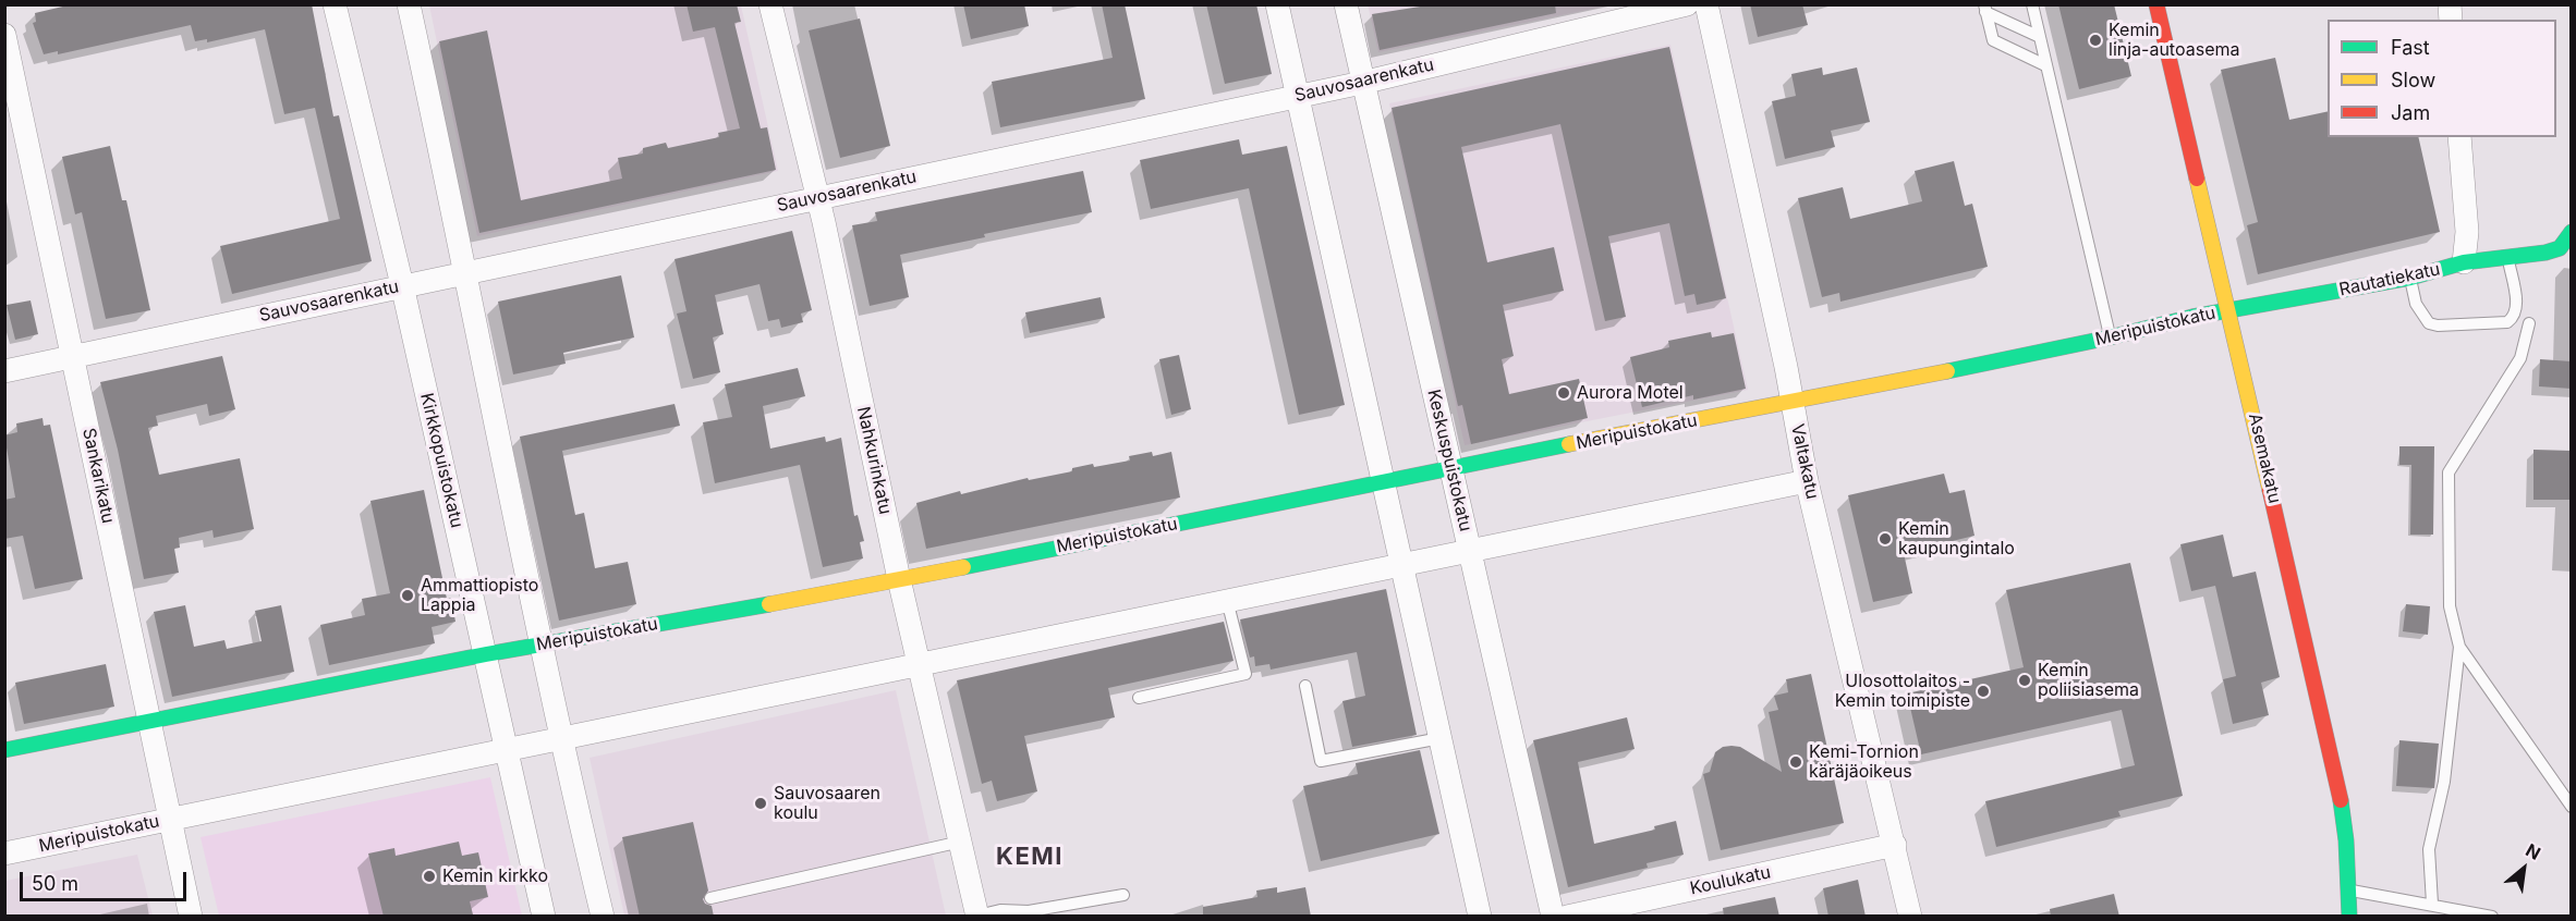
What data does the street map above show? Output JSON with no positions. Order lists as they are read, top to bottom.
{
  "streets": {
    "street": [
      "Sauvosaarenkatu",
      "Rautatiekatu",
      "Meripuistokatu",
      "Asemakatu",
      "Kirkkopuistokatu",
      "Nahkurinkatu",
      "Keskuspuistokatu",
      "Valtakatu",
      "Sankarikatu",
      "Koulukatu"
    ]
  },
  "crossings": [
    ["Sauvosaarenkatu", "Kirkkopuistokatu"],
    ["Sauvosaarenkatu", "Nahkurinkatu"],
    ["Sauvosaarenkatu", "Keskuspuistokatu"],
    ["Sauvosaarenkatu", "Sankarikatu"],
    ["Rautatiekatu", "Meripuistokatu"],
    ["Rautatiekatu", "Asemakatu"],
    ["Meripuistokatu", "Asemakatu"],
    ["Meripuistokatu", "Kirkkopuistokatu"],
    ["Meripuistokatu", "Nahkurinkatu"],
    ["Meripuistokatu", "Keskuspuistokatu"],
    ["Meripuistokatu", "Valtakatu"],
    ["Meripuistokatu", "Sankarikatu"],
    ["Valtakatu", "Koulukatu"]
  ],
  "districts": ["KEMI"],
  "places": [
    "Kemin linja-autoasema",
    "Aurora Motel",
    "Kemin kaupungintalo",
    "Ammattiopisto Lappia",
    "Kemin poliisiasema",
    "Ulosottolaitos - Kemin toimipiste",
    "Kemi-Tornion käräjäoikeus",
    "Sauvosaaren koulu",
    "Kemin kirkko"
  ],
  "legend": ["Fast", "Slow", "Jam"],
  "scale_bar": "50 m",
  "north": "top right"
}
